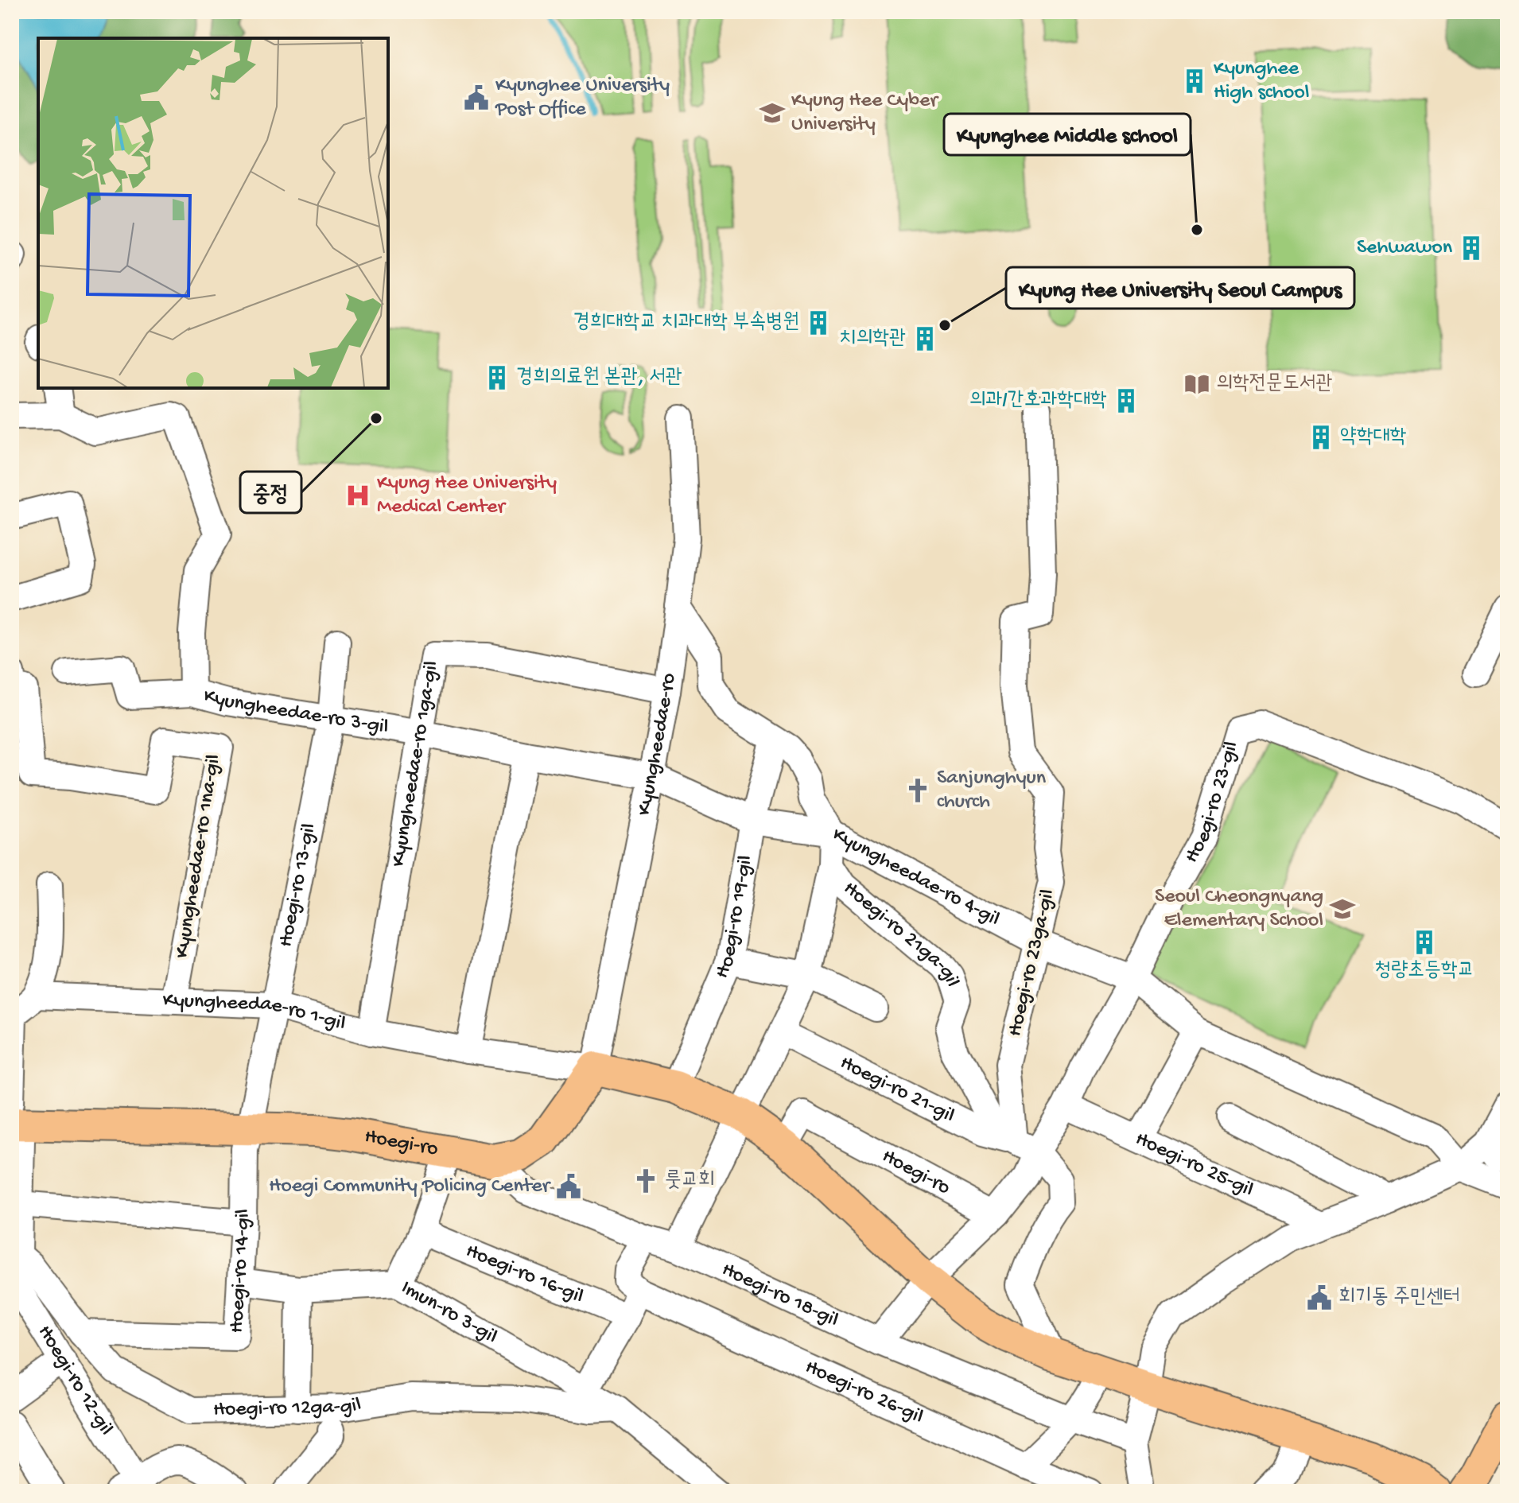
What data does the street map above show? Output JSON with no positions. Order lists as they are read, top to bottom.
{
  "streets": {
    "main road": ["Hoegi-ro"],
    "street": [
      "Kyungheedae-ro 3-gil",
      "Kyungheedae-ro",
      "Kyungheedae-ro 1ga-gil",
      "Hoegi-ro 23-gil",
      "Kyungheedae-ro 1na-gil",
      "Kyungheedae-ro 4-gil",
      "Hoegi-ro 13-gil",
      "Hoegi-ro 19-gil",
      "Hoegi-ro 21ga-gil",
      "Hoegi-ro 23ga-gil",
      "Kyungheedae-ro 1-gil",
      "Hoegi-ro 21-gil",
      "Hoegi-ro 25-gil",
      "Hoegi-ro 14-gil",
      "Hoegi-ro 16-gil",
      "Hoegi-ro 18-gil",
      "Imun-ro 3-gil",
      "Hoegi-ro 12-gil",
      "Hoegi-ro 26-gil",
      "Hoegi-ro 12ga-gil"
    ]
  },
  "crossings": [
    ["Kyungheedae-ro 3-gil", "Kyungheedae-ro"],
    ["Kyungheedae-ro 3-gil", "Kyungheedae-ro 1ga-gil"],
    ["Kyungheedae-ro 3-gil", "Kyungheedae-ro 4-gil"],
    ["Kyungheedae-ro 3-gil", "Hoegi-ro 13-gil"],
    ["Kyungheedae-ro", "Kyungheedae-ro 1ga-gil"],
    ["Kyungheedae-ro", "Kyungheedae-ro 4-gil"],
    ["Kyungheedae-ro", "Kyungheedae-ro 1-gil"],
    ["Kyungheedae-ro", "Hoegi-ro"],
    ["Kyungheedae-ro 1ga-gil", "Kyungheedae-ro 1-gil"],
    ["Hoegi-ro 23-gil", "Kyungheedae-ro 4-gil"],
    ["Hoegi-ro 23-gil", "Hoegi-ro 21ga-gil"],
    ["Hoegi-ro 23-gil", "Hoegi-ro 23ga-gil"],
    ["Hoegi-ro 23-gil", "Hoegi-ro 21-gil"],
    ["Hoegi-ro 23-gil", "Hoegi-ro"],
    ["Hoegi-ro 23-gil", "Hoegi-ro 25-gil"],
    ["Kyungheedae-ro 1na-gil", "Kyungheedae-ro 1-gil"],
    ["Kyungheedae-ro 4-gil", "Hoegi-ro 19-gil"],
    ["Kyungheedae-ro 4-gil", "Hoegi-ro 23ga-gil"],
    ["Hoegi-ro 13-gil", "Kyungheedae-ro 1-gil"],
    ["Hoegi-ro 13-gil", "Hoegi-ro"],
    ["Hoegi-ro 13-gil", "Hoegi-ro 14-gil"],
    ["Hoegi-ro 21ga-gil", "Hoegi-ro 23ga-gil"],
    ["Hoegi-ro 21ga-gil", "Hoegi-ro 21-gil"],
    ["Hoegi-ro 23ga-gil", "Hoegi-ro 21-gil"],
    ["Kyungheedae-ro 1-gil", "Hoegi-ro"],
    ["Hoegi-ro", "Hoegi-ro 14-gil"],
    ["Hoegi-ro", "Hoegi-ro 18-gil"],
    ["Hoegi-ro", "Hoegi-ro 12-gil"],
    ["Hoegi-ro 14-gil", "Imun-ro 3-gil"],
    ["Hoegi-ro 14-gil", "Hoegi-ro 12ga-gil"],
    ["Imun-ro 3-gil", "Hoegi-ro 12ga-gil"],
    ["Hoegi-ro 12-gil", "Hoegi-ro 12ga-gil"]
  ],
  "places": {
    "building": [
      "Kyunghee High school",
      "Sehwawon",
      "경희대학교 치과대학 부속병원",
      "치의학관",
      "경희의료원 본관, 서관",
      "의과/간호과학대학",
      "약학대학",
      "청량초등학교"
    ],
    "public building": ["Kyunghee University Post Office", "Hoegi Community Policing Center", "회기동 주민센터"],
    "school or university": ["Kyung Hee Cyber University", "Seoul Cheongnyang Elementary School"],
    "other": ["Kyunghee Middle school", "Kyung Hee University Seoul Campus", "중정"],
    "library": ["의학전문도서관"],
    "hospital": ["Kyung Hee University Medical Center"],
    "church": ["Sanjunghyun church", "룻교회"]
  }
}
